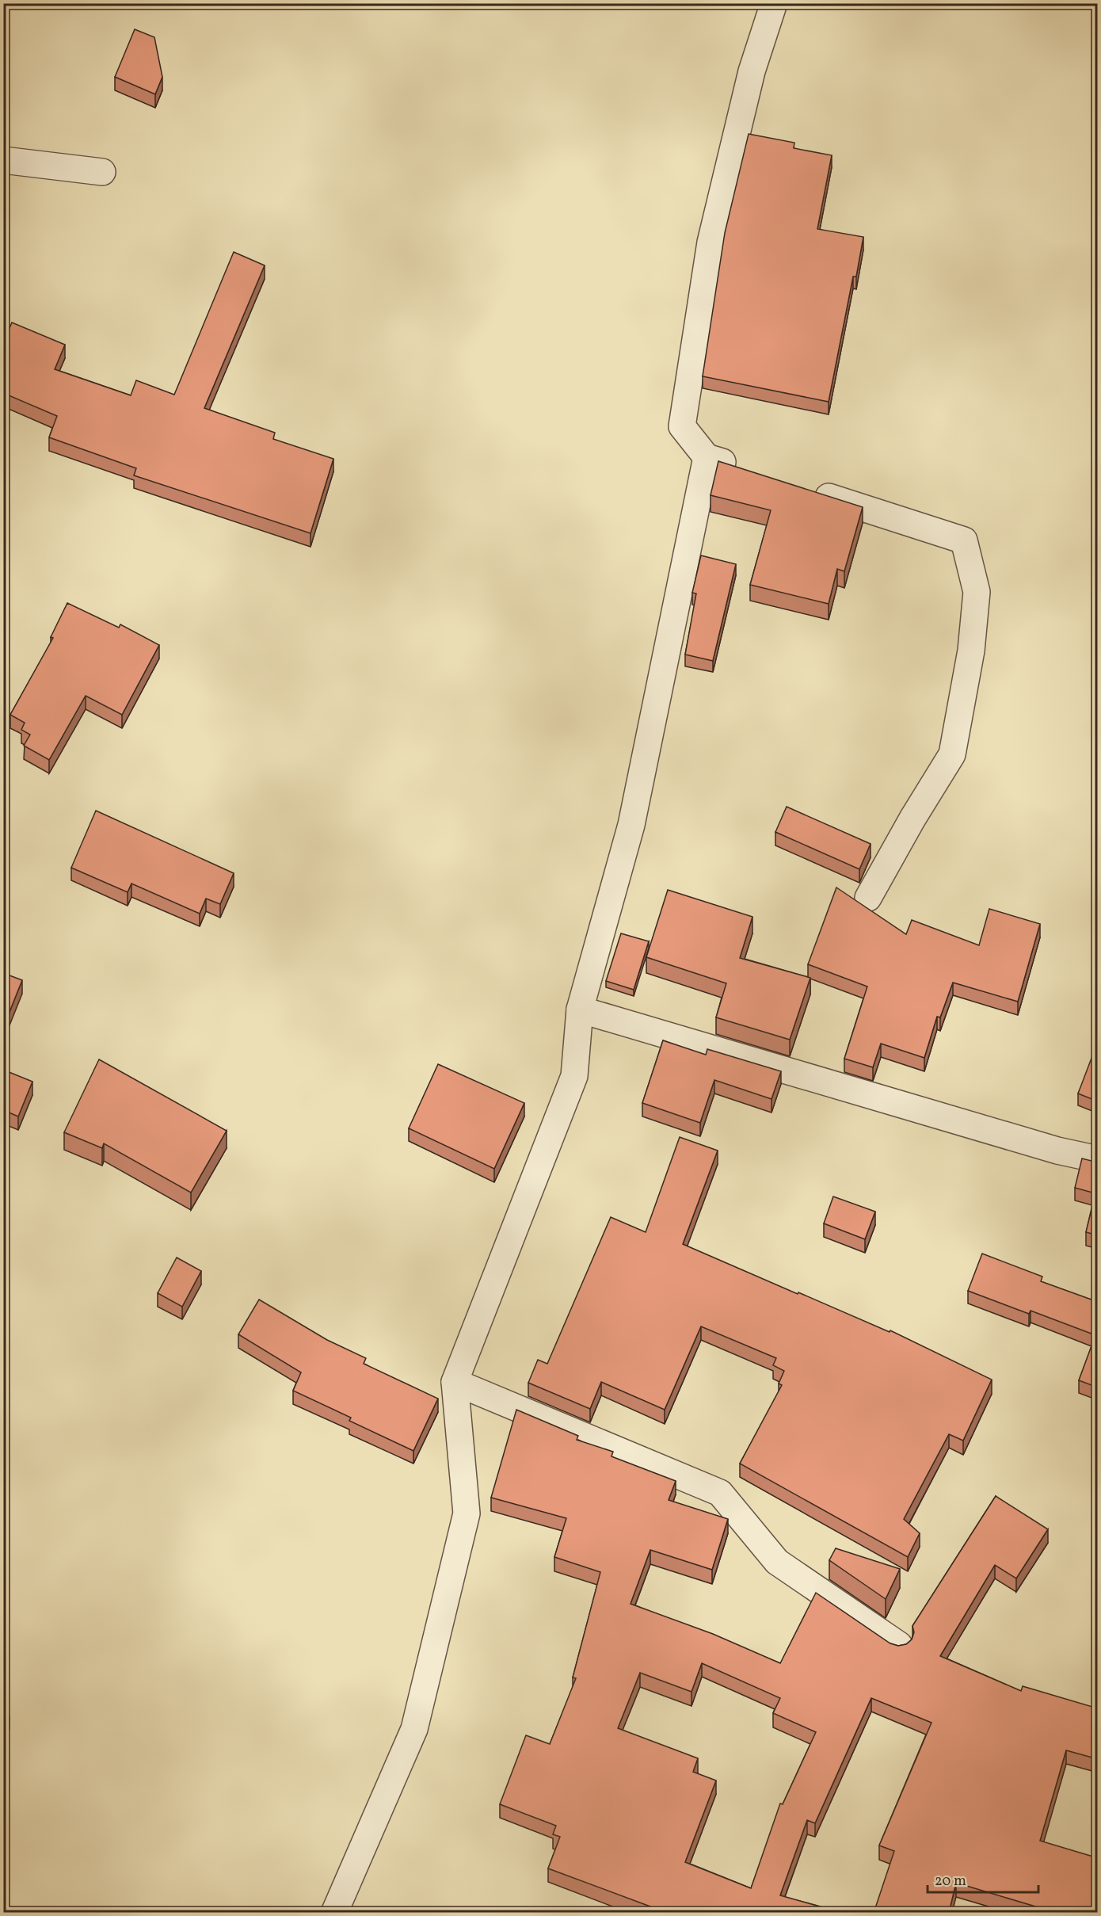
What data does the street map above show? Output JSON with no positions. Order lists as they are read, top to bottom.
{
  "scale_bar": "20 m"
}
